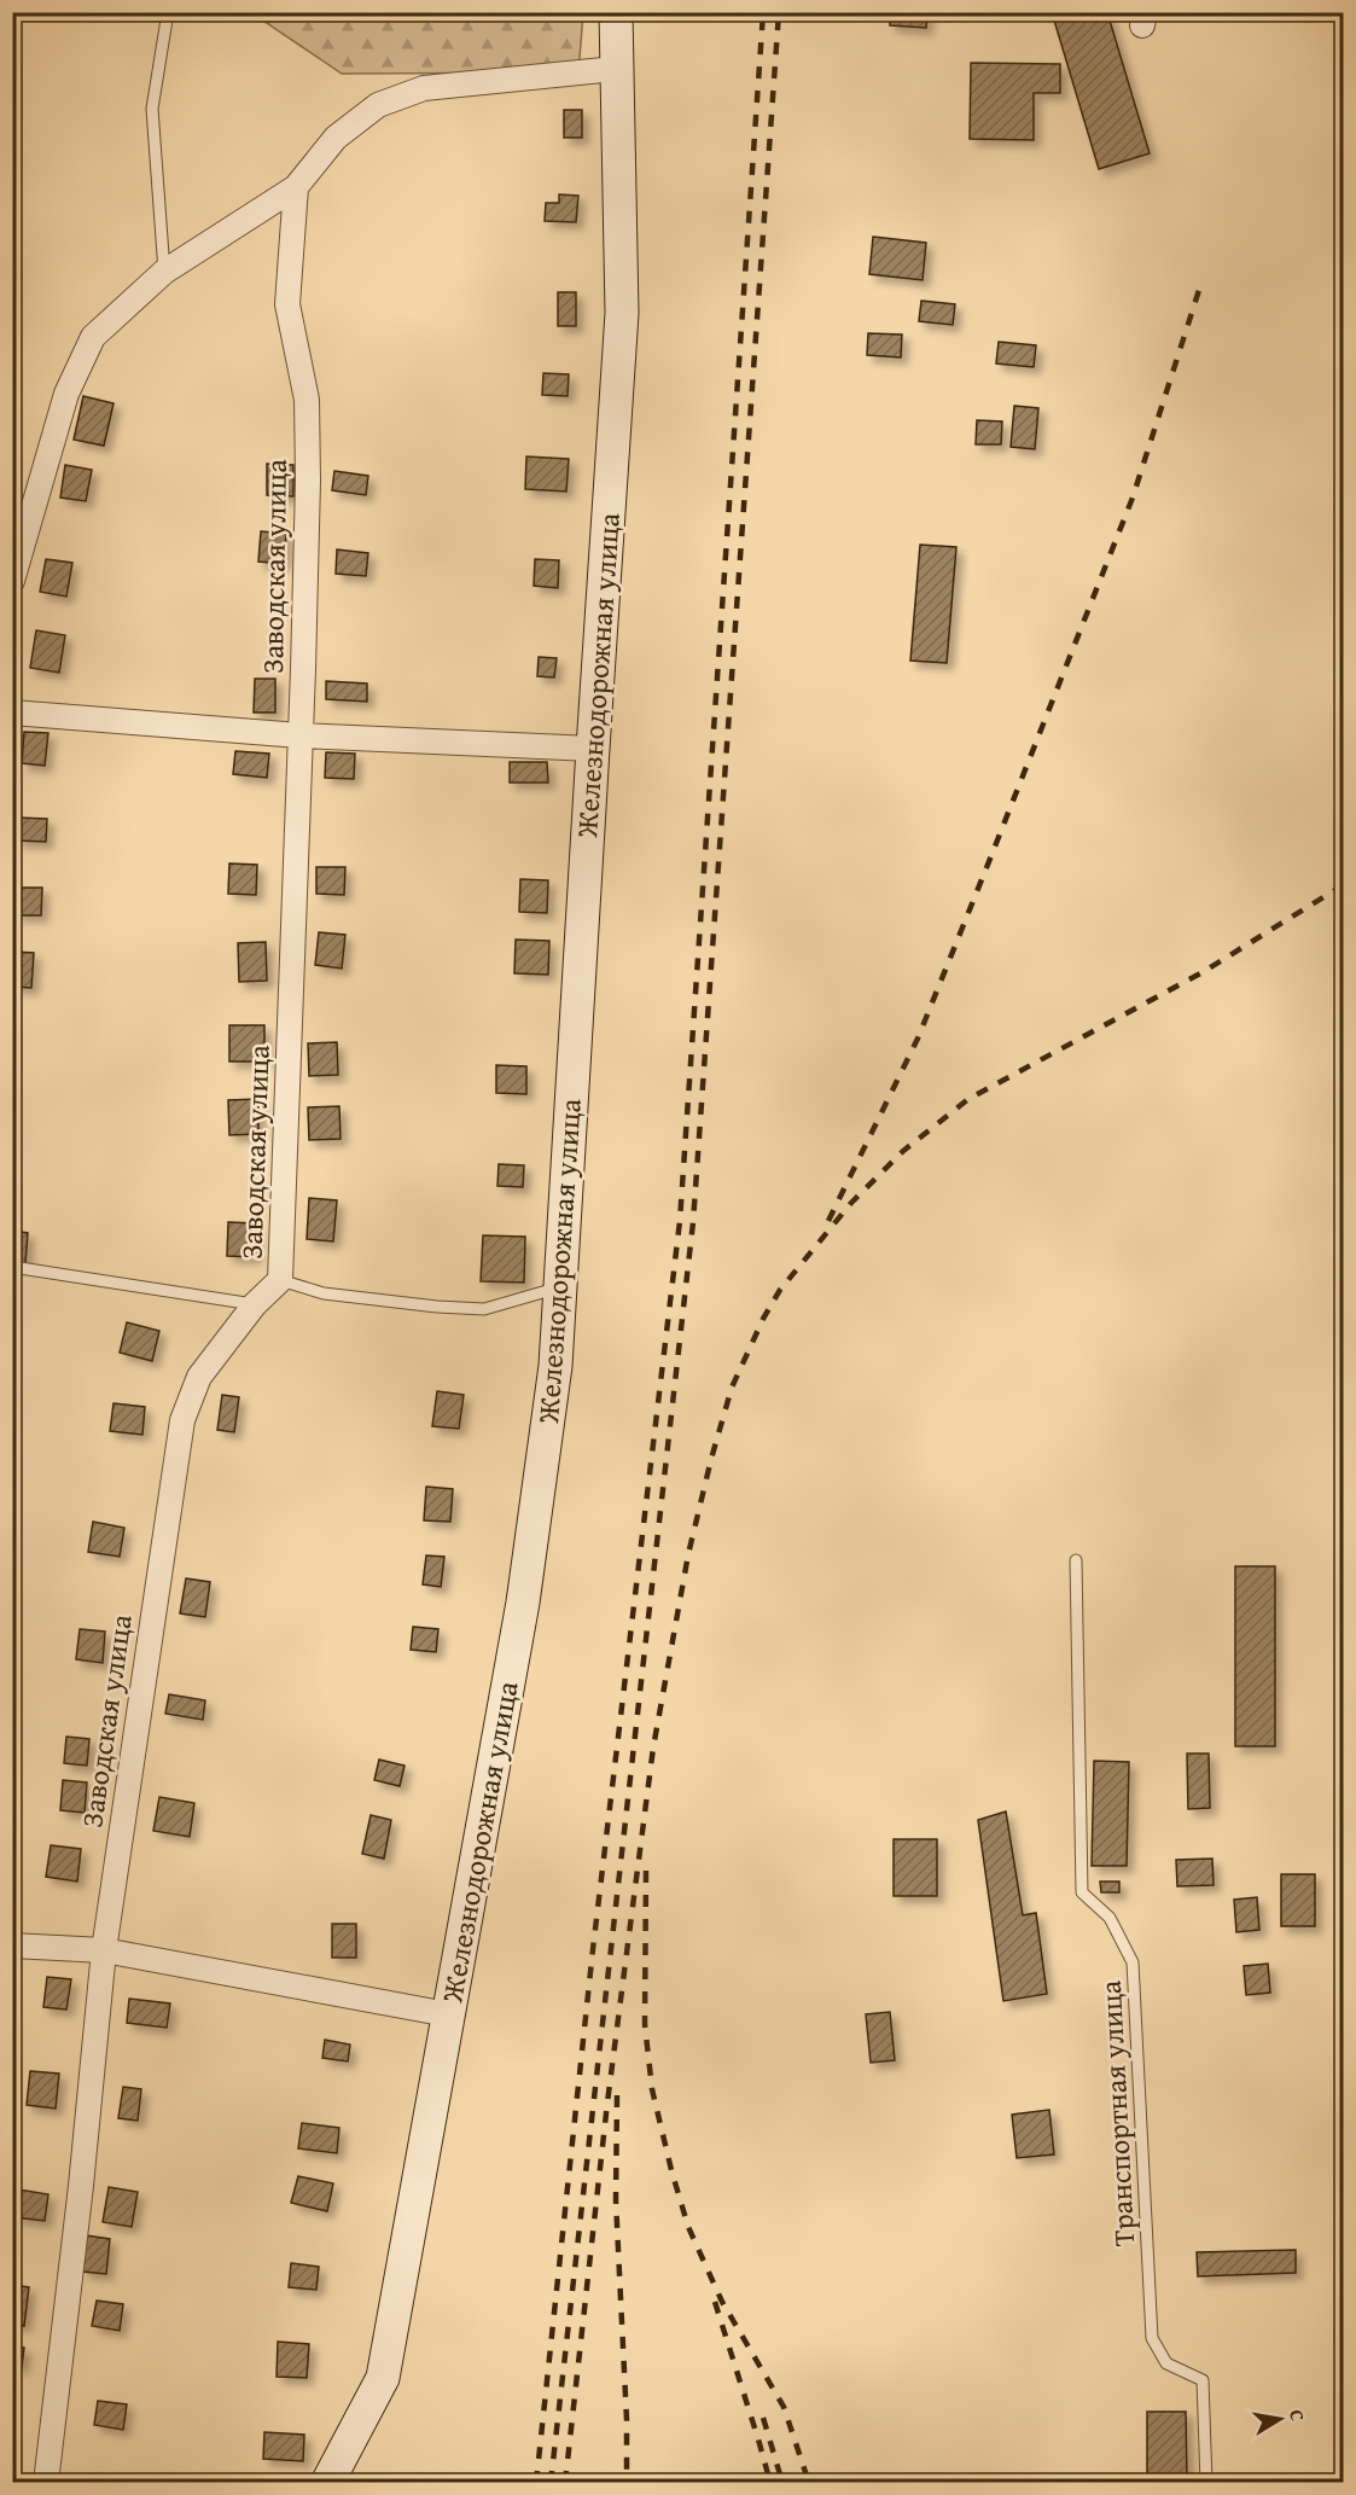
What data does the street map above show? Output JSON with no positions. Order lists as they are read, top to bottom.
{
  "streets": {
    "street": ["Заводская улица", "Железнодорожная улица"],
    "lane": ["Транспортная улица"]
  },
  "north": "right"
}
